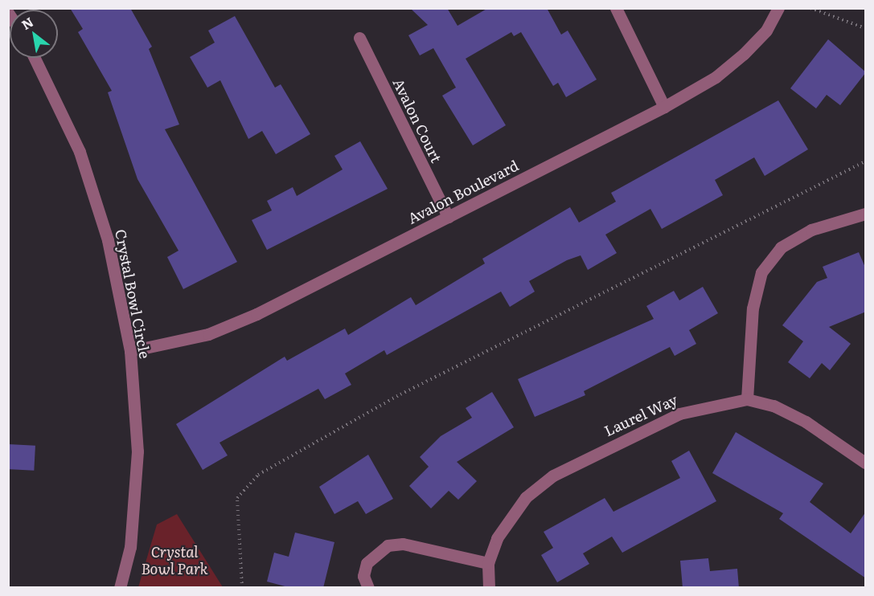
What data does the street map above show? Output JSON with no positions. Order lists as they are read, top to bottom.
{
  "streets": {
    "street": [
      "Avalon Court",
      "Avalon Boulevard",
      "Crystal Bowl Circle",
      "Laurel Way"
    ]
  },
  "crossings": [
    ["Avalon Court", "Avalon Boulevard"],
    ["Avalon Boulevard", "Crystal Bowl Circle"]
  ],
  "parks": ["Crystal Bowl Park"],
  "north": "top left"
}
